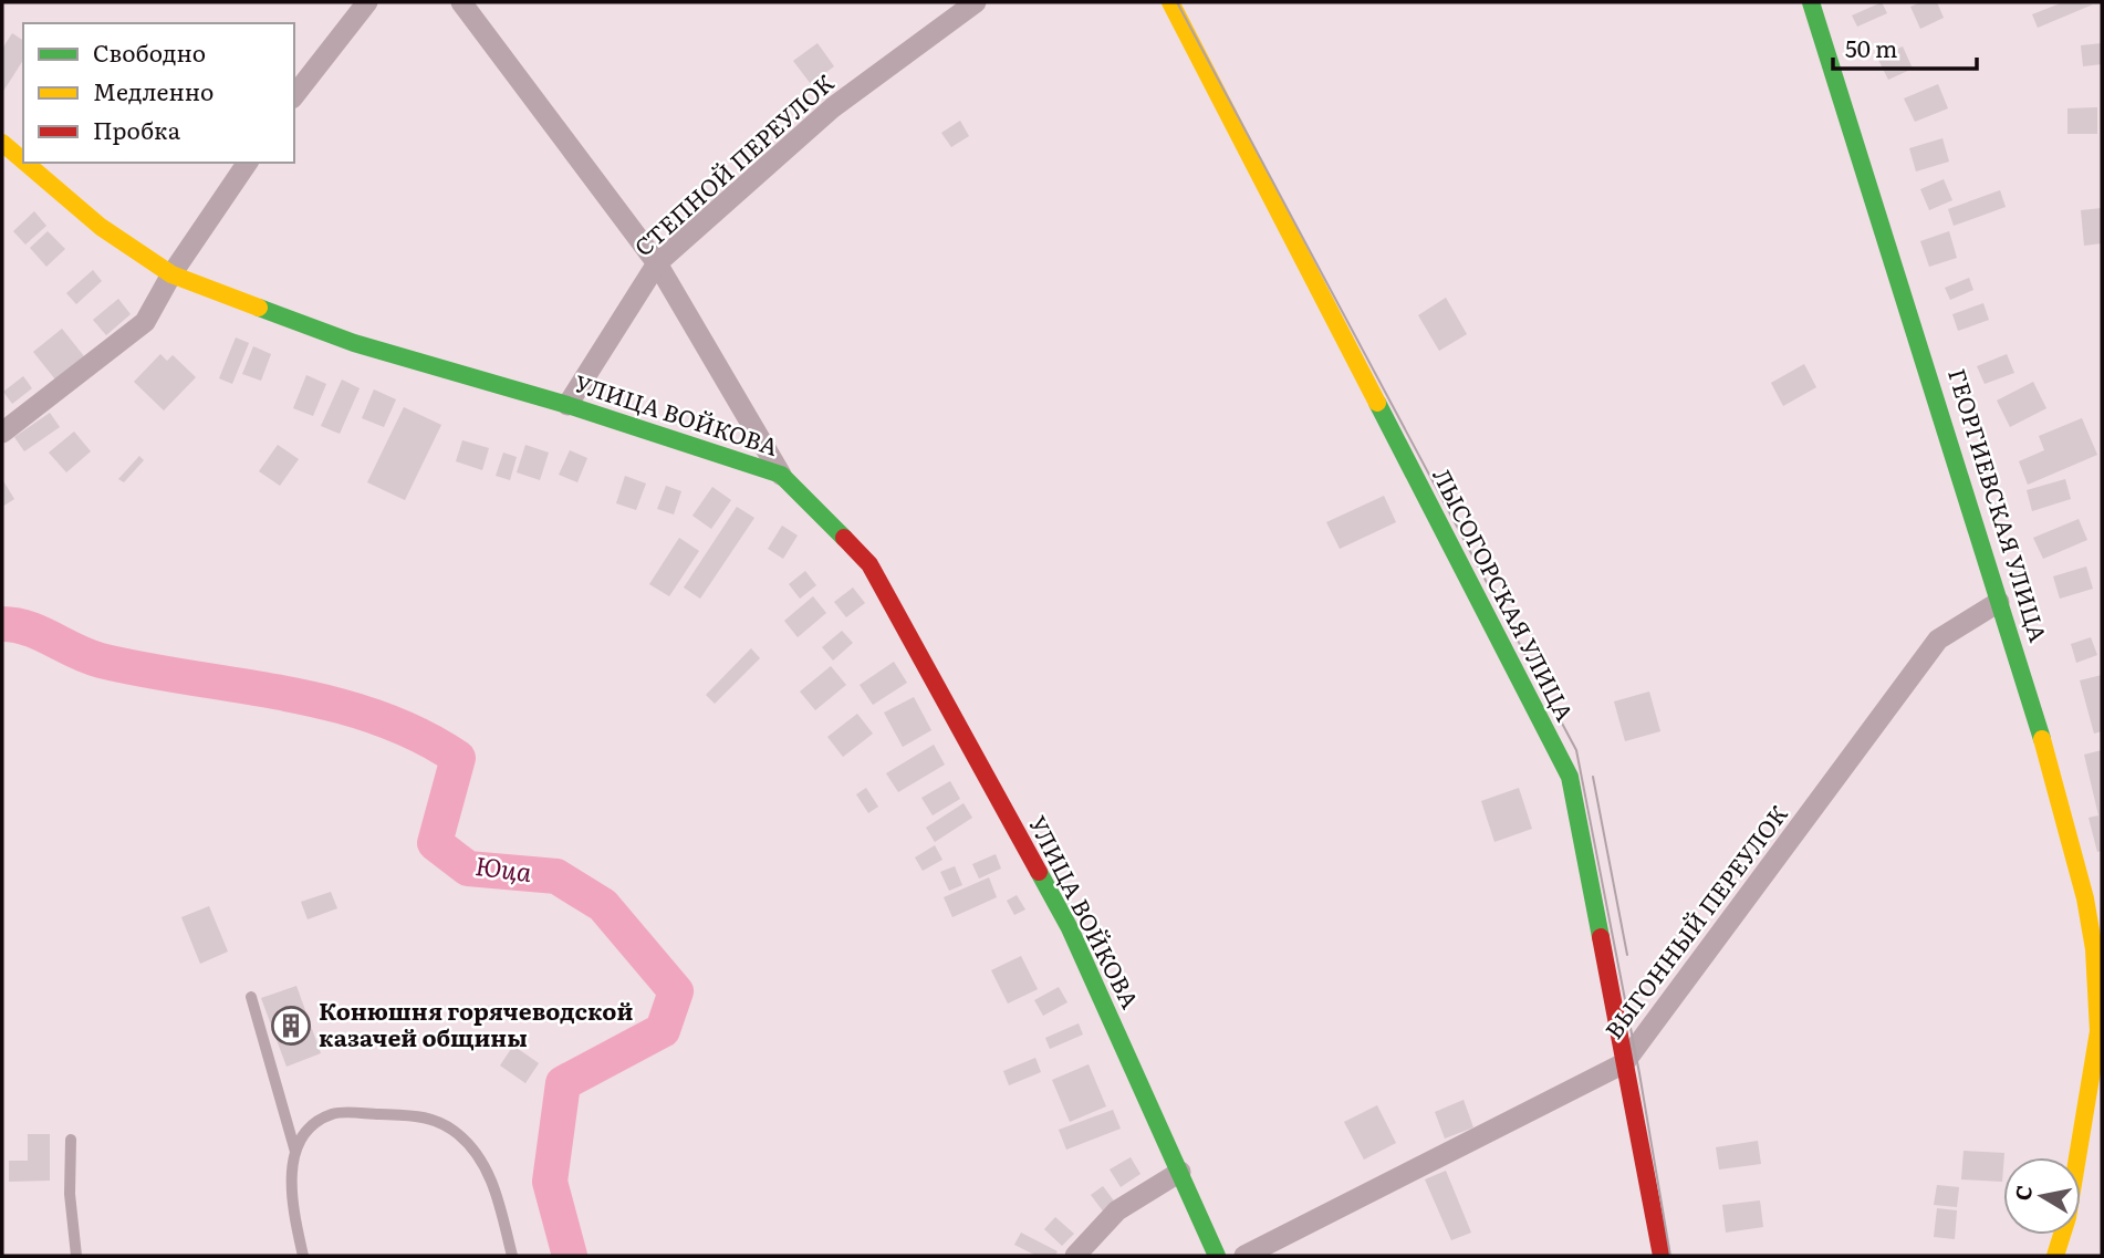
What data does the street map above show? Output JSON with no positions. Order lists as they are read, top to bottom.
{
  "streets": {
    "street": [
      "СТЕПНОЙ ПЕРЕУЛОК",
      "УЛИЦА ВОЙКОВА",
      "ГЕОРГИЕВСКАЯ УЛИЦА",
      "ЛЫСОГОРСКАЯ УЛИЦА",
      "ВЫГОННЫЙ ПЕРЕУЛОК"
    ]
  },
  "crossings": [
    ["СТЕПНОЙ ПЕРЕУЛОК", "УЛИЦА ВОЙКОВА"],
    ["ГЕОРГИЕВСКАЯ УЛИЦА", "ВЫГОННЫЙ ПЕРЕУЛОК"],
    ["ЛЫСОГОРСКАЯ УЛИЦА", "ВЫГОННЫЙ ПЕРЕУЛОК"]
  ],
  "water": ["Юца"],
  "places": {
    "building": ["Конюшня горячеводской казачей общины"]
  },
  "legend": ["Свободно", "Медленно", "Пробка"],
  "scale_bar": "50 m",
  "north": "left"
}
